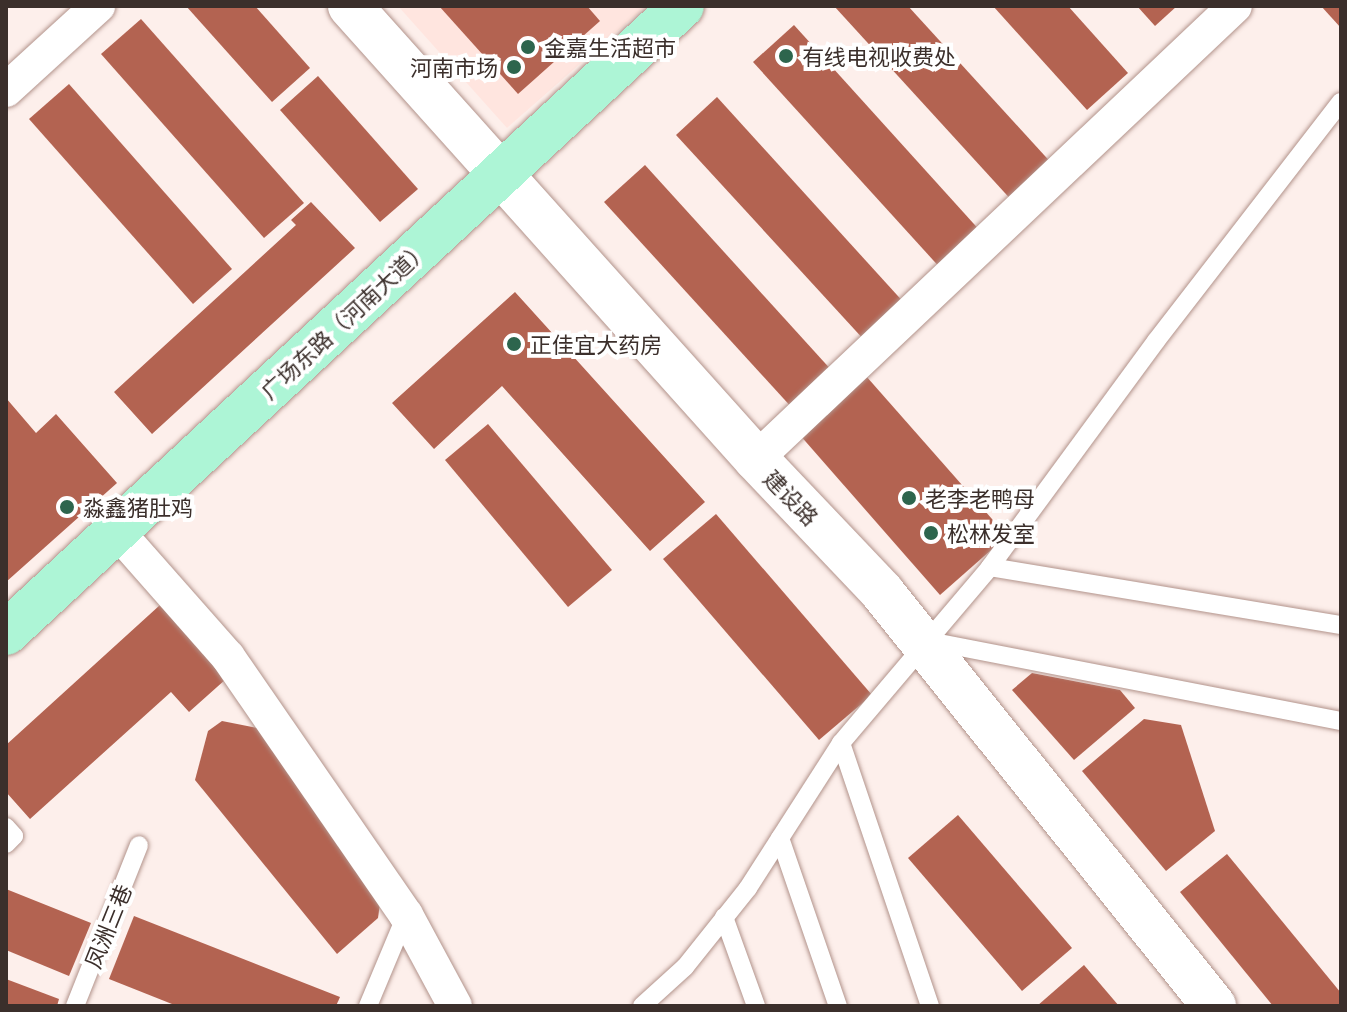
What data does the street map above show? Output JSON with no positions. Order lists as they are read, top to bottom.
{
  "streets": {
    "main road": ["广场东路（河南大道）", "建设路"],
    "lane": ["凤洲三巷"]
  },
  "crossings": [
    ["广场东路（河南大道）", "建设路"]
  ],
  "places": [
    "金嘉生活超市",
    "有线电视收费处",
    "河南市场",
    "正佳宜大药房",
    "老李老鸭母",
    "淼鑫猪肚鸡",
    "松林发室"
  ]
}
